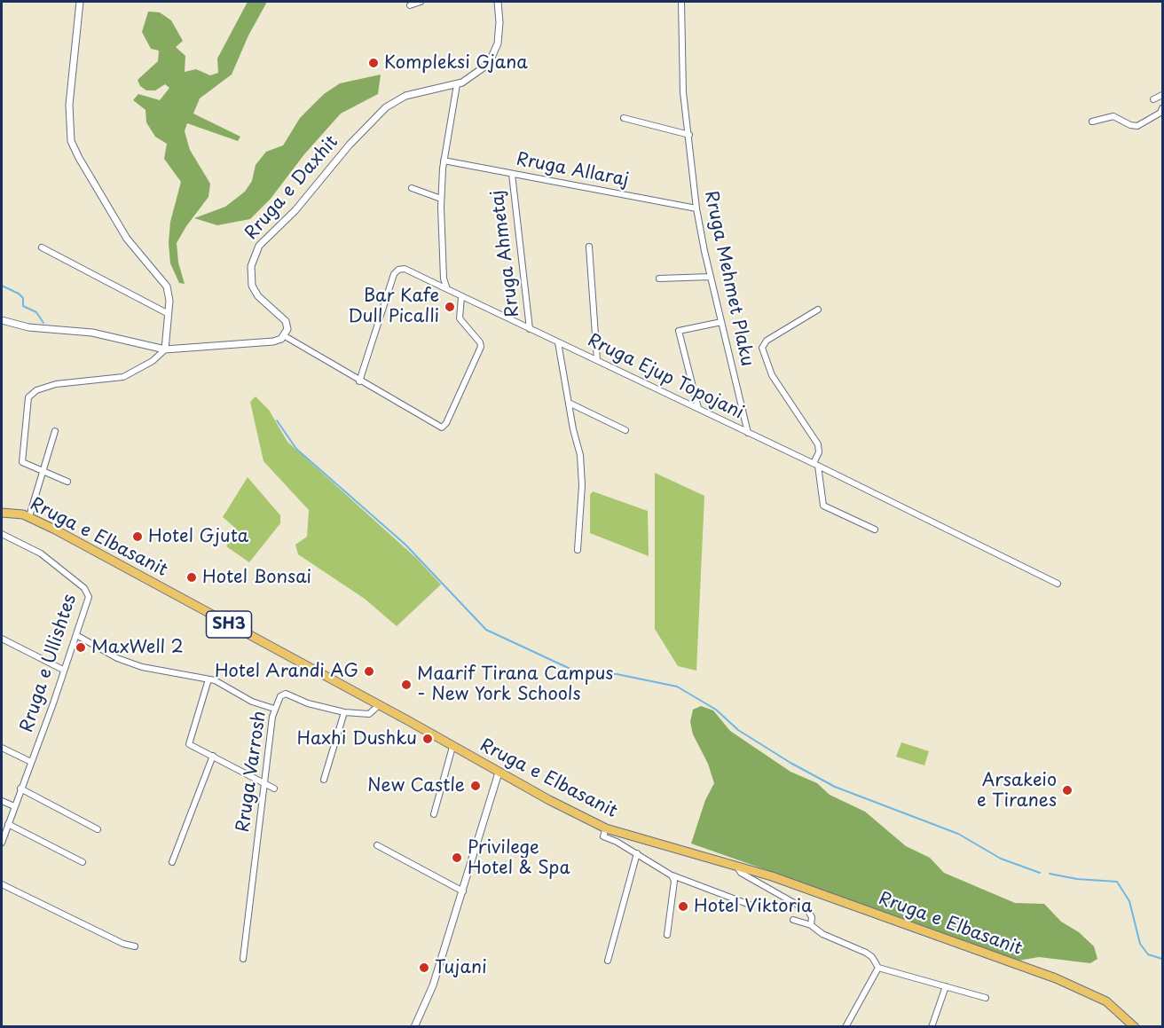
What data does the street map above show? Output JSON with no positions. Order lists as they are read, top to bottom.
{
  "streets": {
    "main road": ["Rruga e Elbasanit", "SH3"],
    "street": [
      "Rruga Allaraj",
      "Rruga e Daxhit",
      "Rruga Ahmetaj",
      "Rruga Mehmet Plaku",
      "Rruga Ejup Topojani",
      "Rruga e Ullishtes",
      "Rruga Varrosh"
    ]
  },
  "crossings": [
    ["Rruga Allaraj", "Rruga Ahmetaj"],
    ["Rruga Allaraj", "Rruga Mehmet Plaku"],
    ["Rruga Ahmetaj", "Rruga Ejup Topojani"],
    ["Rruga Mehmet Plaku", "Rruga Ejup Topojani"],
    ["Rruga e Elbasanit", "Rruga Varrosh"]
  ],
  "places": [
    "Kompleksi Gjana",
    "Bar Kafe Dull Picalli",
    "Hotel Gjuta",
    "Hotel Bonsai",
    "MaxWell 2",
    "Hotel Arandi AG",
    "Maarif Tirana Campus - New York Schools",
    "Haxhi Dushku",
    "New Castle",
    "Arsakeio e Tiranes",
    "Privilege Hotel & Spa",
    "Hotel Viktoria",
    "Tujani"
  ]
}
